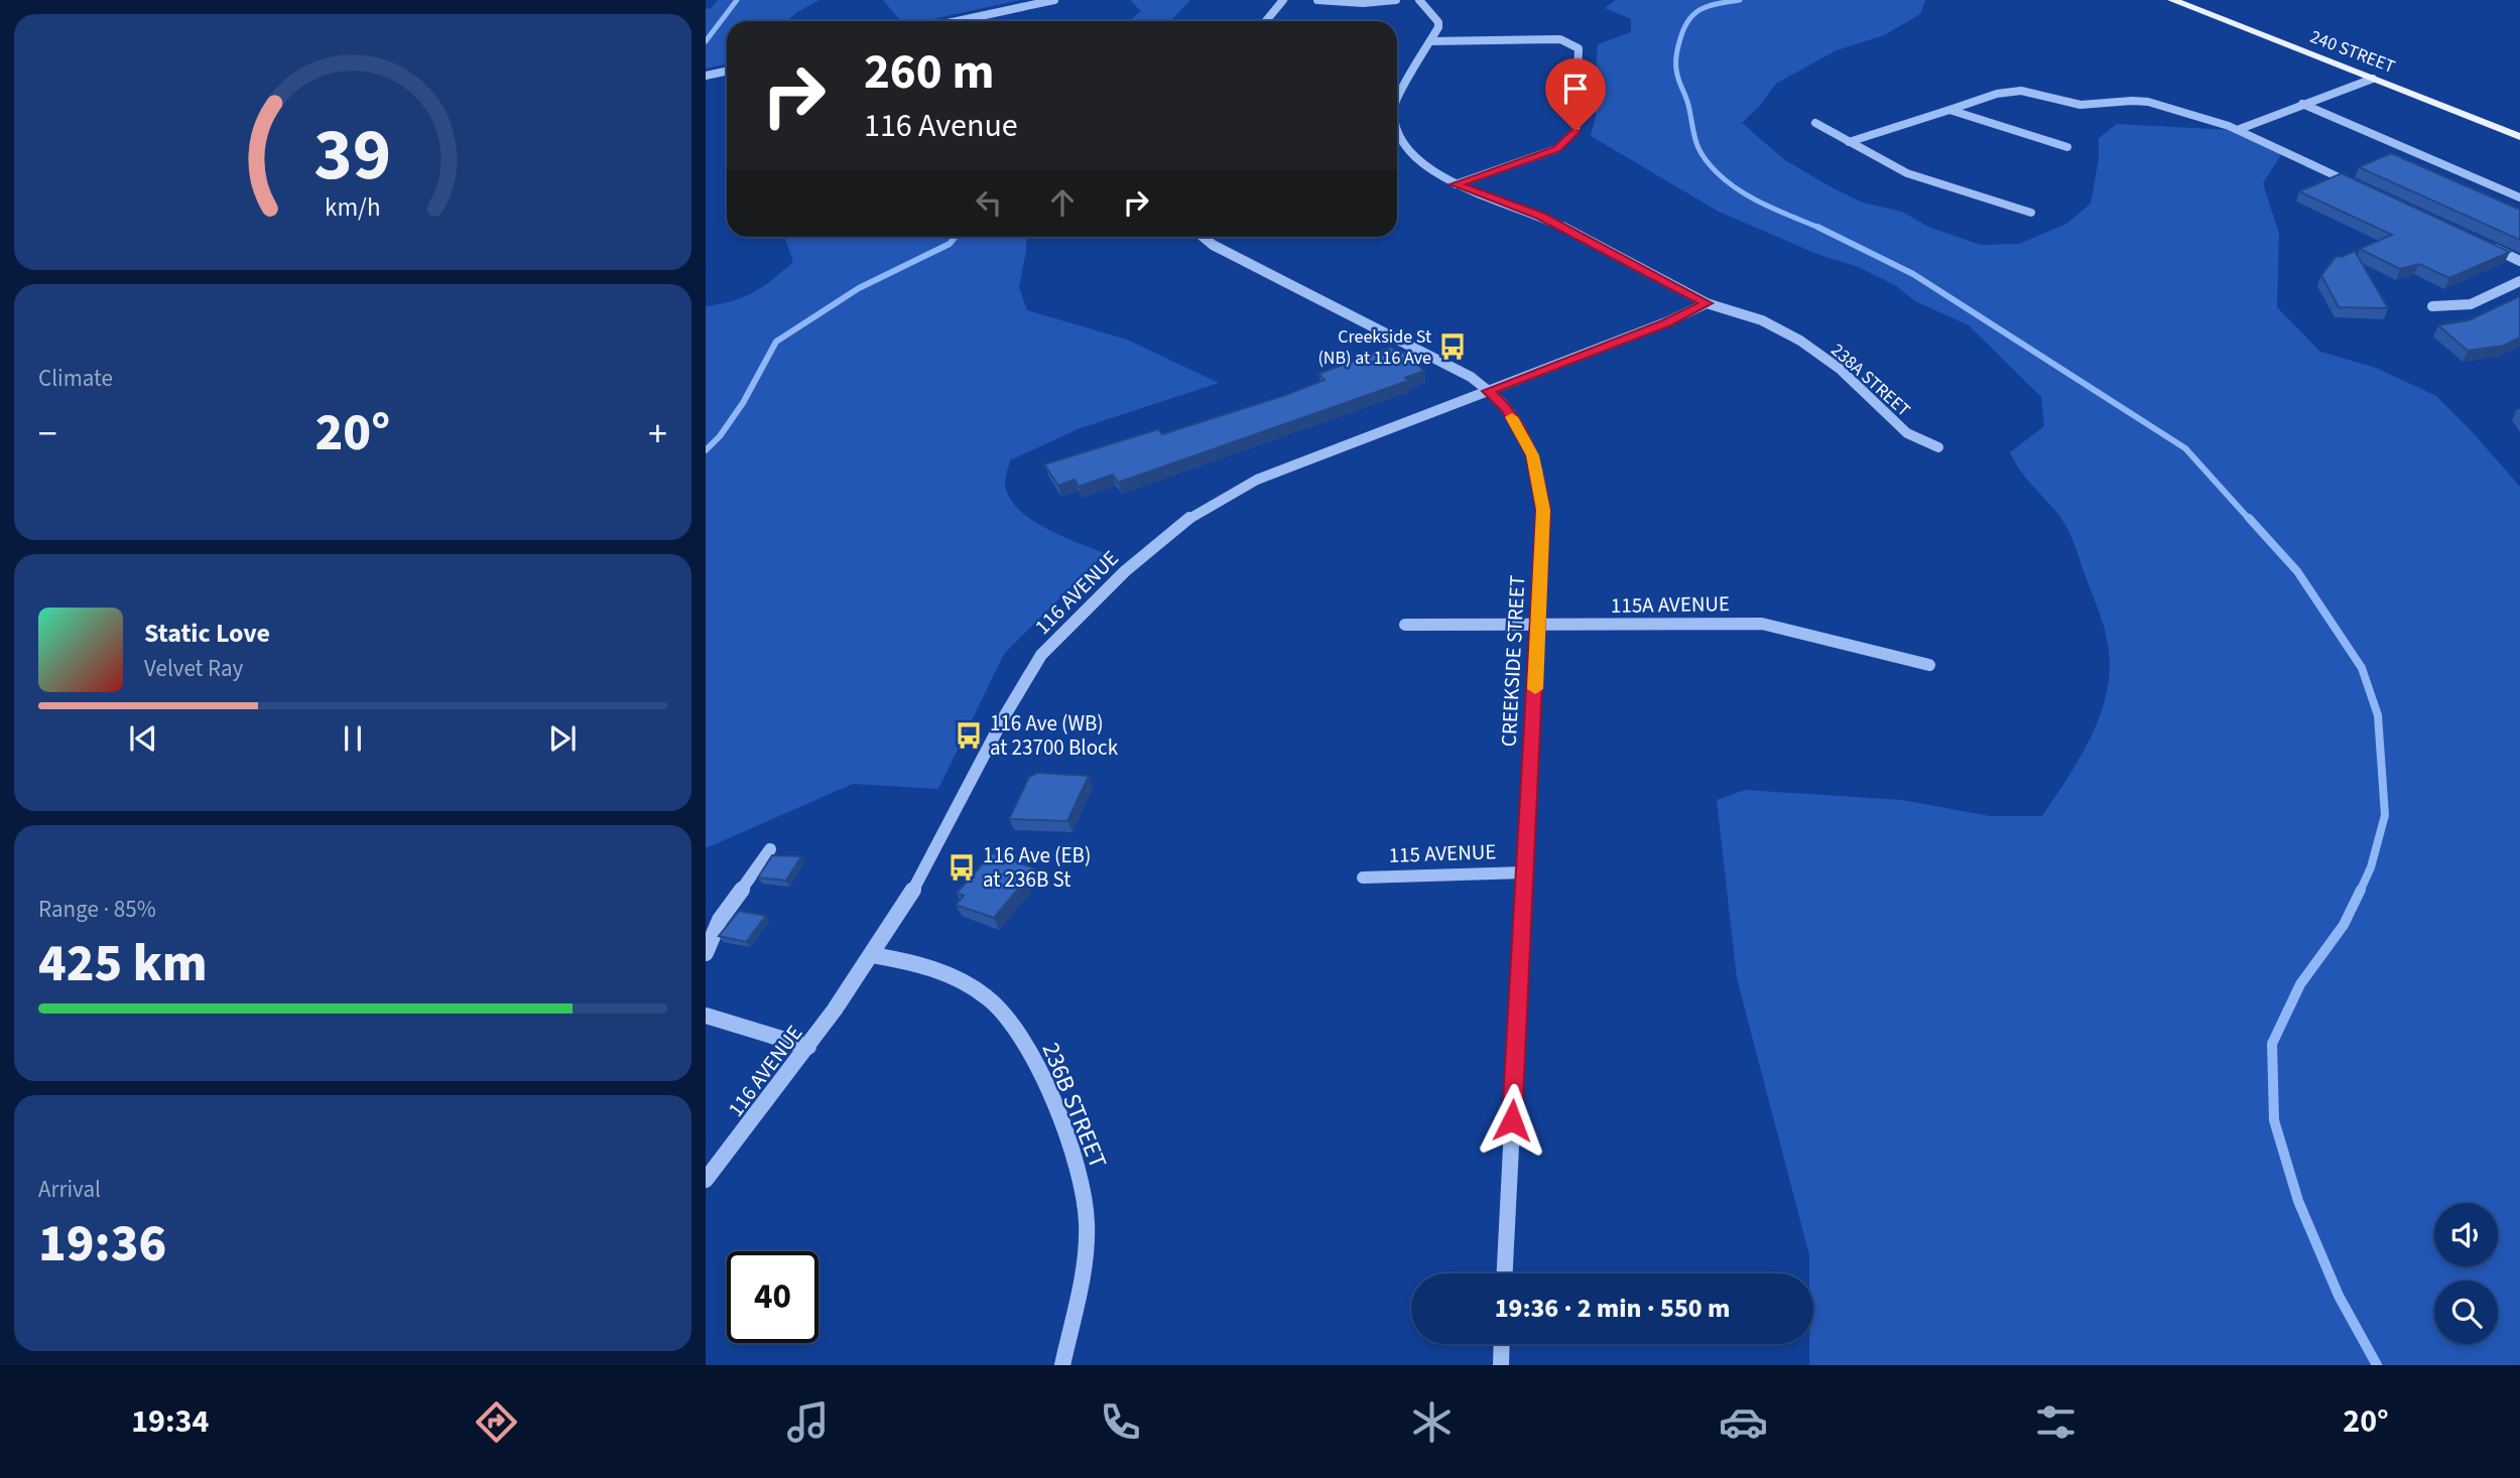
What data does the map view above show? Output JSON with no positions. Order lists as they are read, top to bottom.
{
  "streets": {
    "main road": ["240 STREET"],
    "street": [
      "238A STREET",
      "116 AVENUE",
      "115A AVENUE",
      "CREEKSIDE STREET",
      "115 AVENUE",
      "236B STREET"
    ]
  },
  "crossings": [
    ["238A STREET", "116 AVENUE"],
    ["116 AVENUE", "CREEKSIDE STREET"],
    ["116 AVENUE", "236B STREET"],
    ["115A AVENUE", "CREEKSIDE STREET"],
    ["CREEKSIDE STREET", "115 AVENUE"]
  ],
  "places": {
    "bus stop": ["Creekside St (NB) at 116 Ave", "116 Ave (WB) at 23700 Block", "116 Ave (EB) at 236B St"]
  },
  "page": {
    "turn": ["260 m", "116 Avenue"],
    "tile": [
      "Climate",
      ["Range · 85%", "425 km"],
      ["Arrival", "19:36"]
    ],
    "heat": ["−", "20°", "+"],
    "song": ["Static Love", "Velvet Ray"],
    "limit": "40",
    "trip": "19:36 · 2 min · 550 m",
    "tabs": ["19:34", "20°"],
    "gauge": ["39", "km/h"]
  }
}
